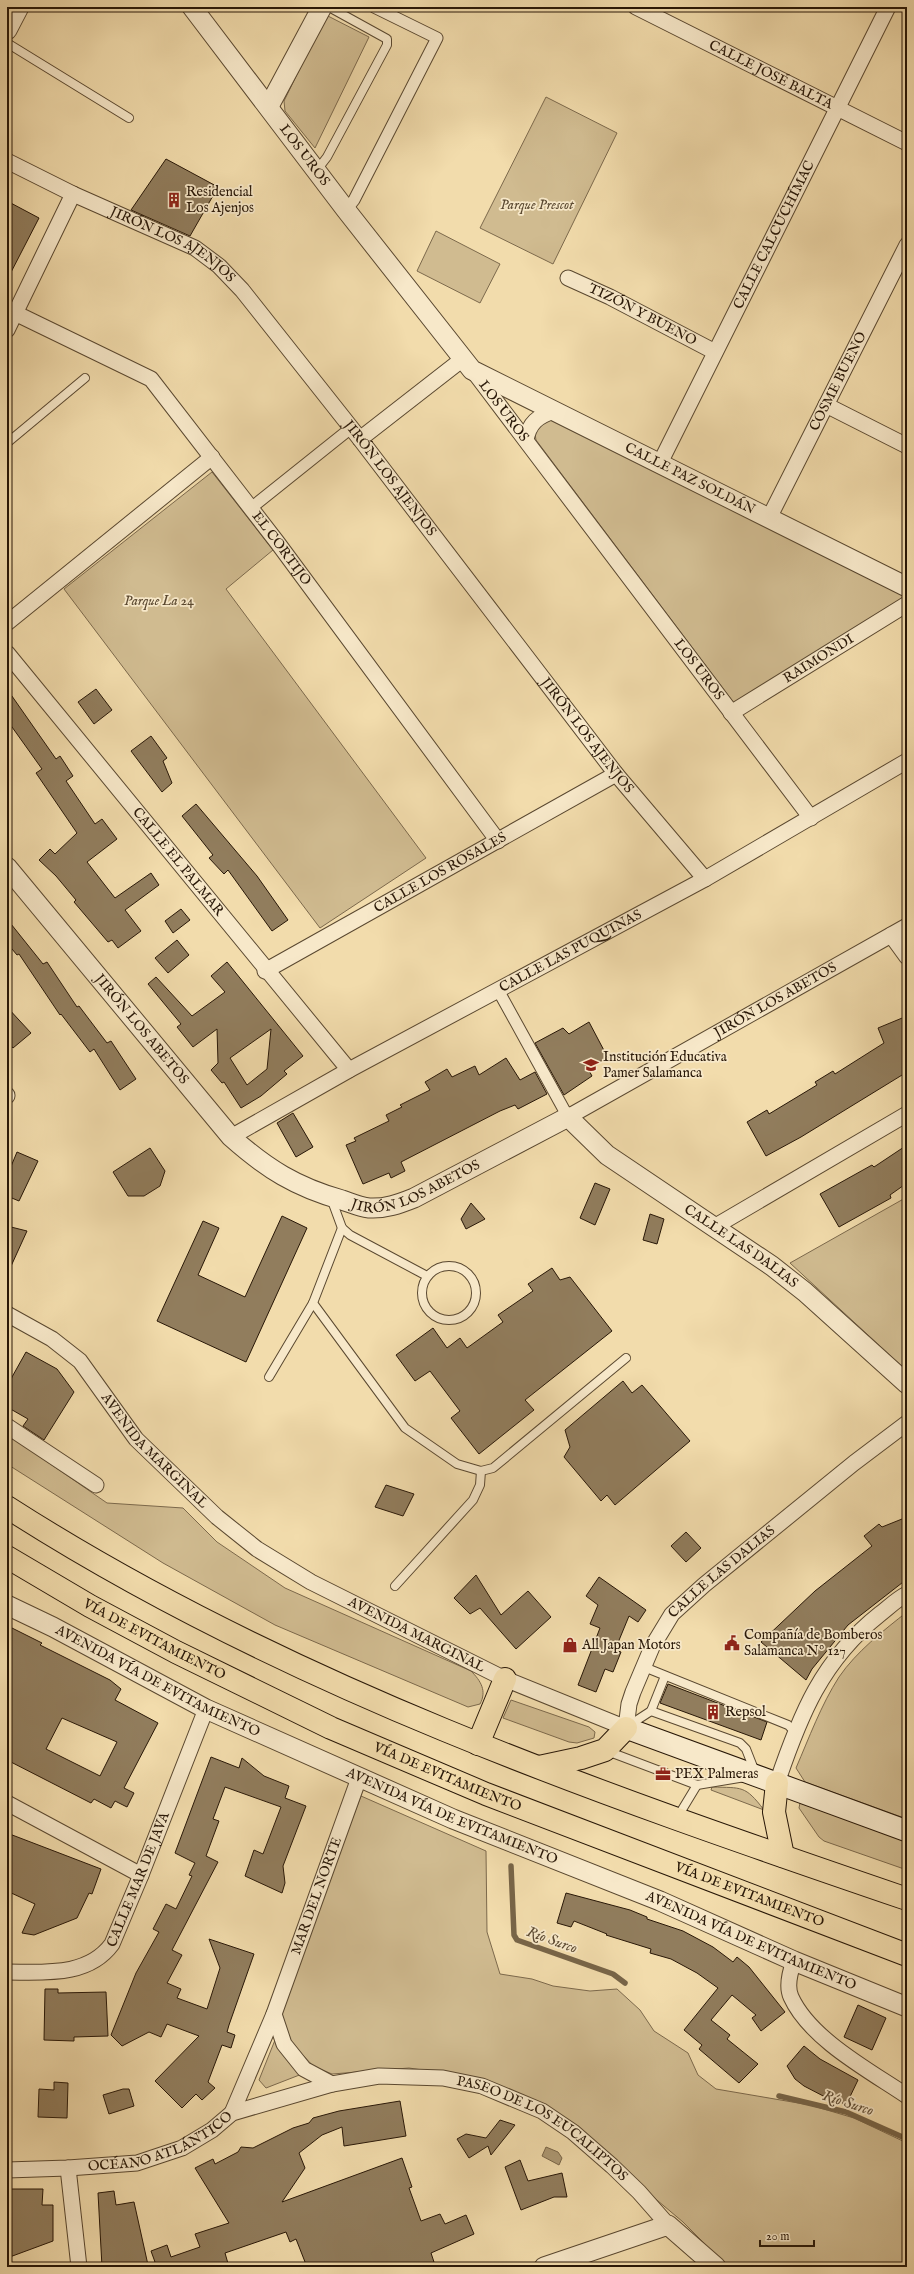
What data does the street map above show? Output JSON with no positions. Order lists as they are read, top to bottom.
{
  "streets": {
    "highway": ["VÍA DE EVITAMIENTO"],
    "main road": ["AVENIDA MARGINAL"],
    "street": [
      "CALLE JOSÉ BALTA",
      "LOS UROS",
      "CALLE CALCUCHÍMAC",
      "JIRÓN LOS AJENJOS",
      "TIZÓN Y BUENO",
      "COSME BUENO",
      "CALLE PAZ SOLDÁN",
      "EL CORTIJO",
      "RAIMONDI",
      "CALLE EL PALMAR",
      "CALLE LOS ROSALES",
      "CALLE LAS PUQUINAS",
      "JIRÓN LOS ABETOS",
      "CALLE LAS DALIAS",
      "AVENIDA VÍA DE EVITAMIENTO",
      "CALLE MAR DE JAVA",
      "MAR DEL NORTE",
      "PASEO DE LOS EUCALIPTOS",
      "OCÉANO ATLÁNTICO"
    ]
  },
  "crossings": [
    ["CALLE JOSÉ BALTA", "CALLE CALCUCHÍMAC"],
    ["LOS UROS", "CALLE PAZ SOLDÁN"],
    ["LOS UROS", "RAIMONDI"],
    ["LOS UROS", "CALLE LAS PUQUINAS"],
    ["CALLE CALCUCHÍMAC", "TIZÓN Y BUENO"],
    ["CALLE CALCUCHÍMAC", "CALLE PAZ SOLDÁN"],
    ["JIRÓN LOS AJENJOS", "CALLE LOS ROSALES"],
    ["JIRÓN LOS AJENJOS", "CALLE LAS PUQUINAS"],
    ["COSME BUENO", "CALLE PAZ SOLDÁN"],
    ["EL CORTIJO", "CALLE LOS ROSALES"],
    ["CALLE EL PALMAR", "CALLE LOS ROSALES"],
    ["CALLE EL PALMAR", "CALLE LAS PUQUINAS"],
    ["CALLE LAS PUQUINAS", "JIRÓN LOS ABETOS"],
    ["JIRÓN LOS ABETOS", "CALLE LAS DALIAS"],
    ["CALLE LAS DALIAS", "AVENIDA MARGINAL"],
    ["AVENIDA VÍA DE EVITAMIENTO", "CALLE MAR DE JAVA"],
    ["AVENIDA VÍA DE EVITAMIENTO", "MAR DEL NORTE"],
    ["MAR DEL NORTE", "OCÉANO ATLÁNTICO"],
    ["PASEO DE LOS EUCALIPTOS", "OCÉANO ATLÁNTICO"]
  ],
  "water": ["Río Surco"],
  "parks": ["Parque Prescot", "Parque La 24"],
  "places": {
    "building": ["Residencial Los Ajenjos", "Repsol"],
    "school or university": ["Institución Educativa Pamer Salamanca"],
    "public building": ["Compañía de Bomberos Salamanca Nº 127"],
    "shop": ["All Japan Motors"],
    "office": ["PEX Palmeras"]
  },
  "scale_bar": "20 m"
}
